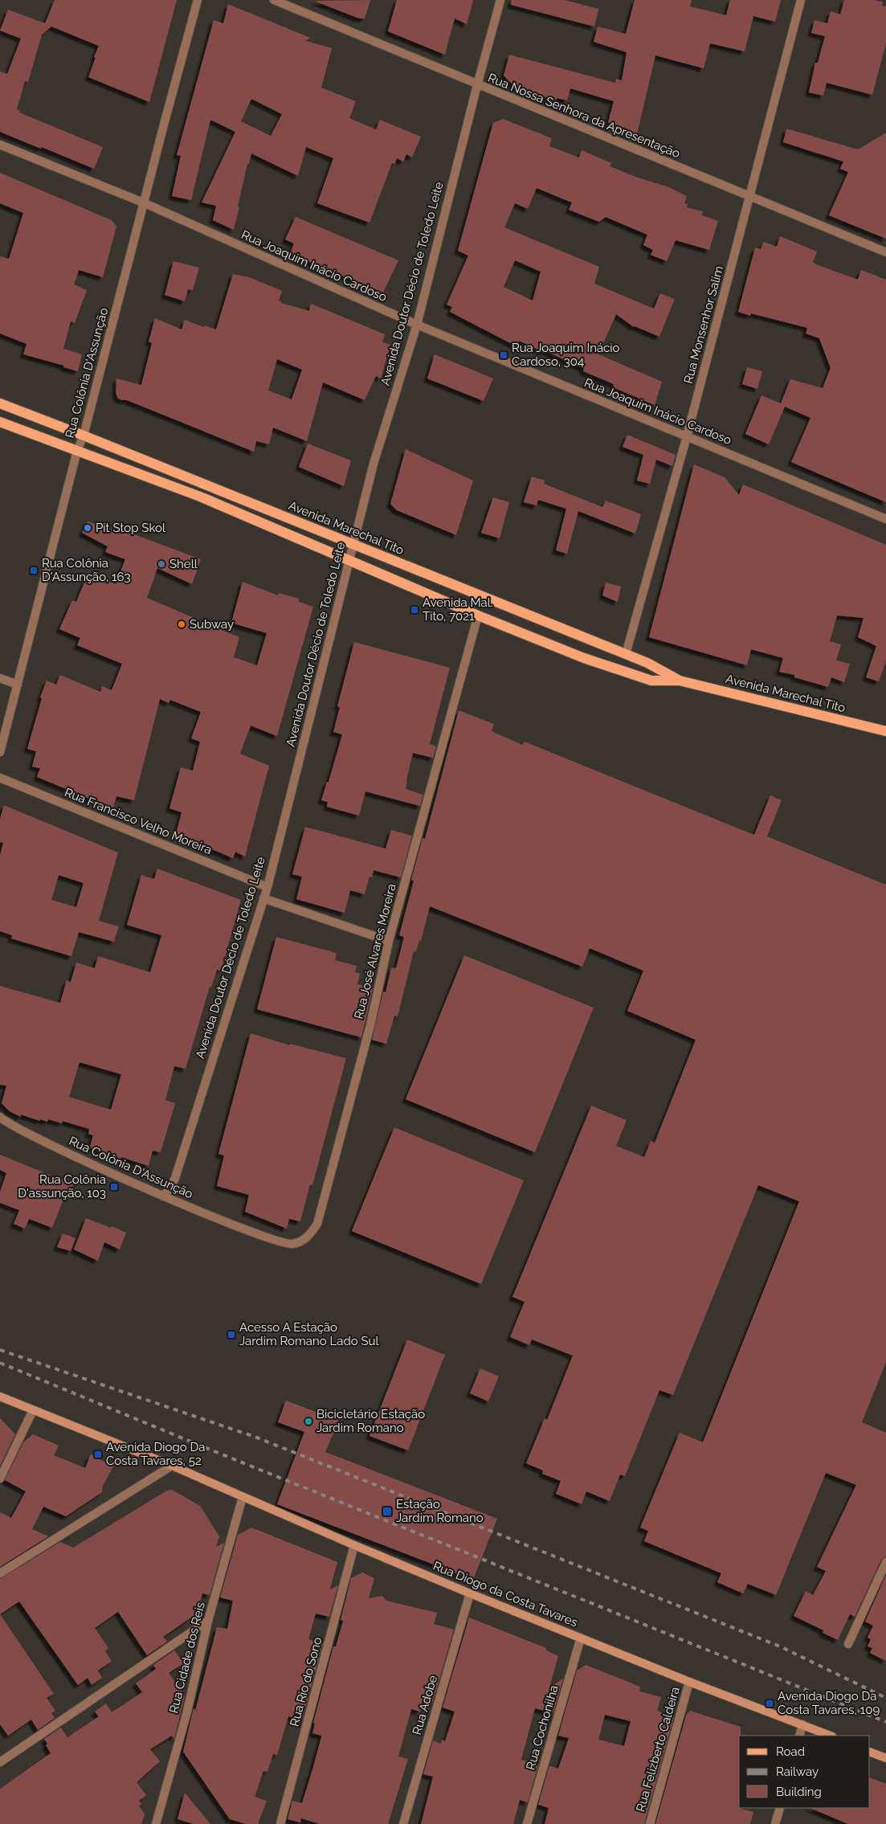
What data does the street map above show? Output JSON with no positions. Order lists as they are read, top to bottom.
{
  "streets": {
    "main road": ["Avenida Marechal Tito"],
    "street": [
      "Rua Nossa Senhora da Apresentação",
      "Rua Joaquim Inácio Cardoso",
      "Avenida Doutor Décio de Toledo Leite",
      "Rua Monsenhor Salim",
      "Rua Colônia D'Assunção",
      "Rua Francisco Velho Moreira",
      "Rua José Alvares Moreira",
      "Rua Diogo da Costa Tavares",
      "Rua Cidade dos Reis",
      "Rua Rio do Sono",
      "Rua Adobe",
      "Rua Cochonilha",
      "Rua Felizberto Caldeira"
    ]
  },
  "crossings": [
    ["Rua Nossa Senhora da Apresentação", "Avenida Doutor Décio de Toledo Leite"],
    ["Rua Nossa Senhora da Apresentação", "Rua Monsenhor Salim"],
    ["Rua Joaquim Inácio Cardoso", "Avenida Doutor Décio de Toledo Leite"],
    ["Rua Joaquim Inácio Cardoso", "Rua Monsenhor Salim"],
    ["Rua Joaquim Inácio Cardoso", "Rua Colônia D'Assunção"],
    ["Avenida Doutor Décio de Toledo Leite", "Rua Colônia D'Assunção"],
    ["Avenida Doutor Décio de Toledo Leite", "Avenida Marechal Tito"],
    ["Avenida Doutor Décio de Toledo Leite", "Rua Francisco Velho Moreira"],
    ["Rua Monsenhor Salim", "Avenida Marechal Tito"],
    ["Rua Colônia D'Assunção", "Avenida Marechal Tito"],
    ["Rua Colônia D'Assunção", "Rua José Alvares Moreira"],
    ["Avenida Marechal Tito", "Rua José Alvares Moreira"],
    ["Rua Diogo da Costa Tavares", "Rua Cidade dos Reis"],
    ["Rua Diogo da Costa Tavares", "Rua Rio do Sono"],
    ["Rua Diogo da Costa Tavares", "Rua Adobe"],
    ["Rua Diogo da Costa Tavares", "Rua Cochonilha"],
    ["Rua Diogo da Costa Tavares", "Rua Felizberto Caldeira"]
  ],
  "places": {
    "transit": [
      "Rua Joaquim Inácio Cardoso, 304",
      "Rua Colônia D'Assunção, 163",
      "Avenida Mal. Tito, 7021",
      "Rua Colônia D'assunção, 103",
      "Acesso A Estação Jardim Romano Lado Sul",
      "Avenida Diogo Da Costa Tavares, 52",
      "Estação Jardim Romano",
      "Avenida Diogo Da Costa Tavares, 109"
    ],
    "other": [
      "Pit Stop Skol",
      "Shell",
      "Subway",
      "Bicicletário Estação Jardim Romano"
    ]
  },
  "legend": ["Road", "Railway", "Building"]
}
